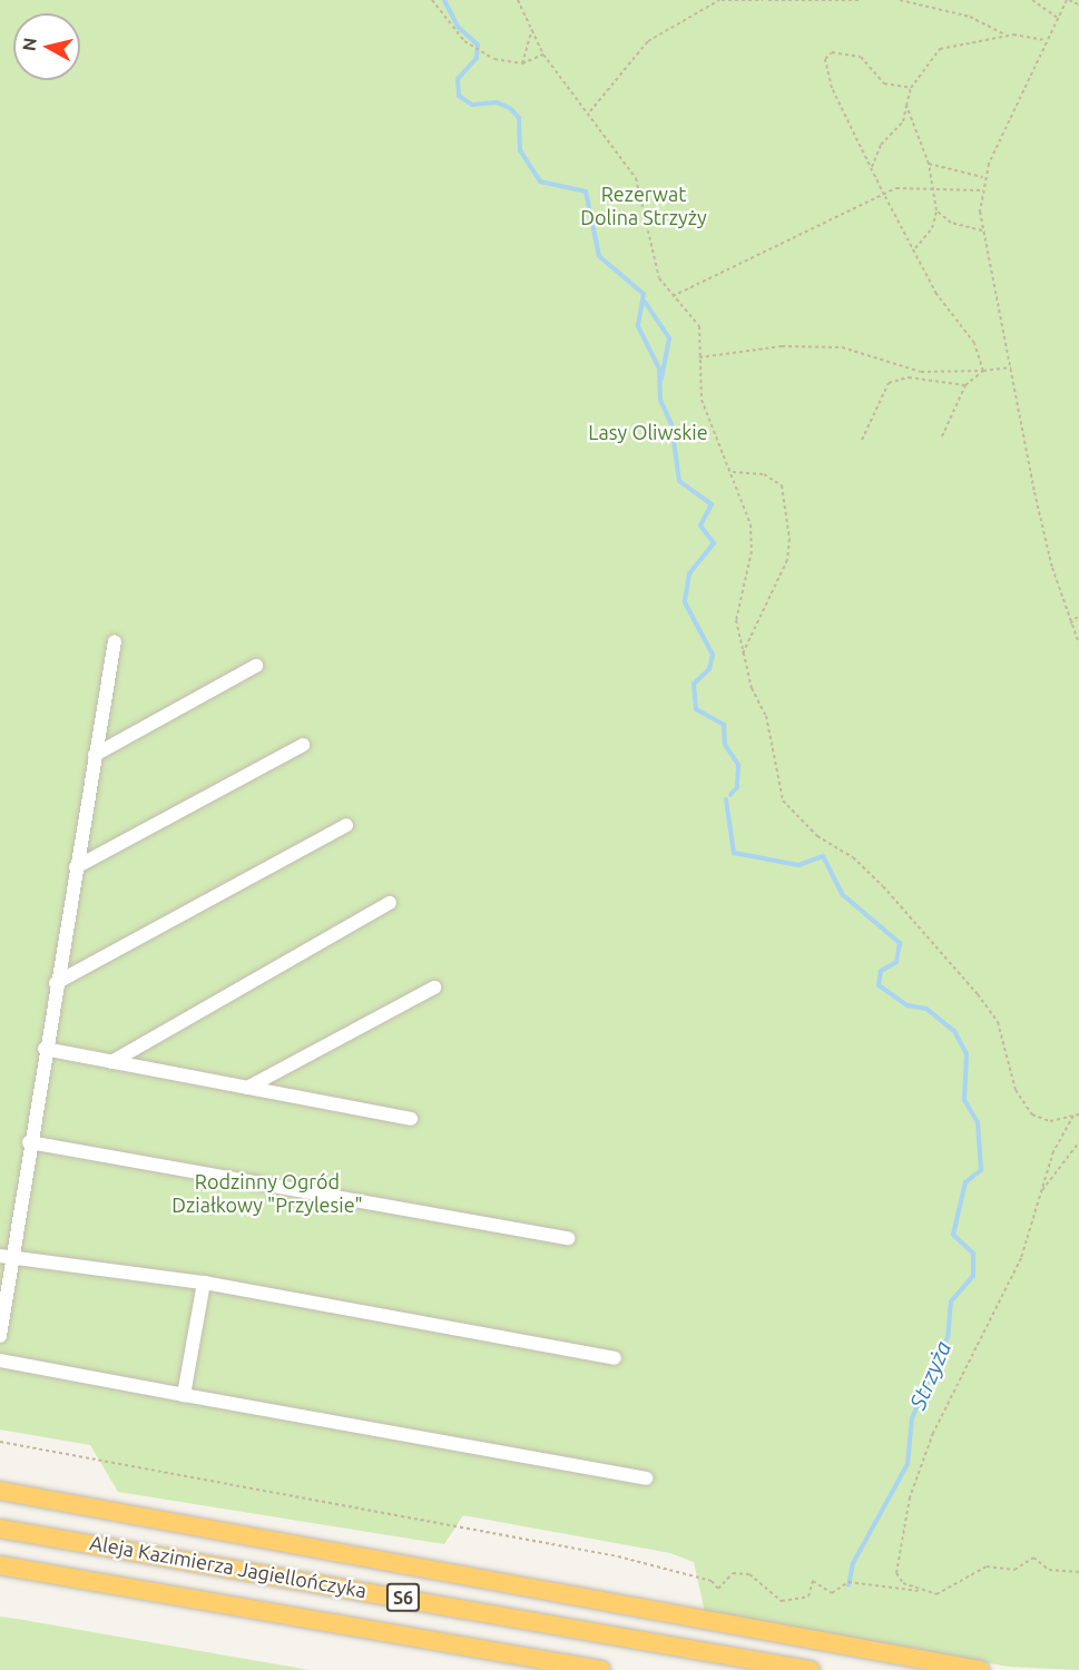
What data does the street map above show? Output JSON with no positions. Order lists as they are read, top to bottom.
{
  "streets": {
    "highway": ["Aleja Kazimierza Jagiellończyka", "S6"]
  },
  "water": ["Strzyża"],
  "parks": ["Rezerwat Dolina Strzyży", "Lasy Oliwskie", "Rodzinny Ogród Działkowy \"Przylesie\""],
  "north": "left"
}
